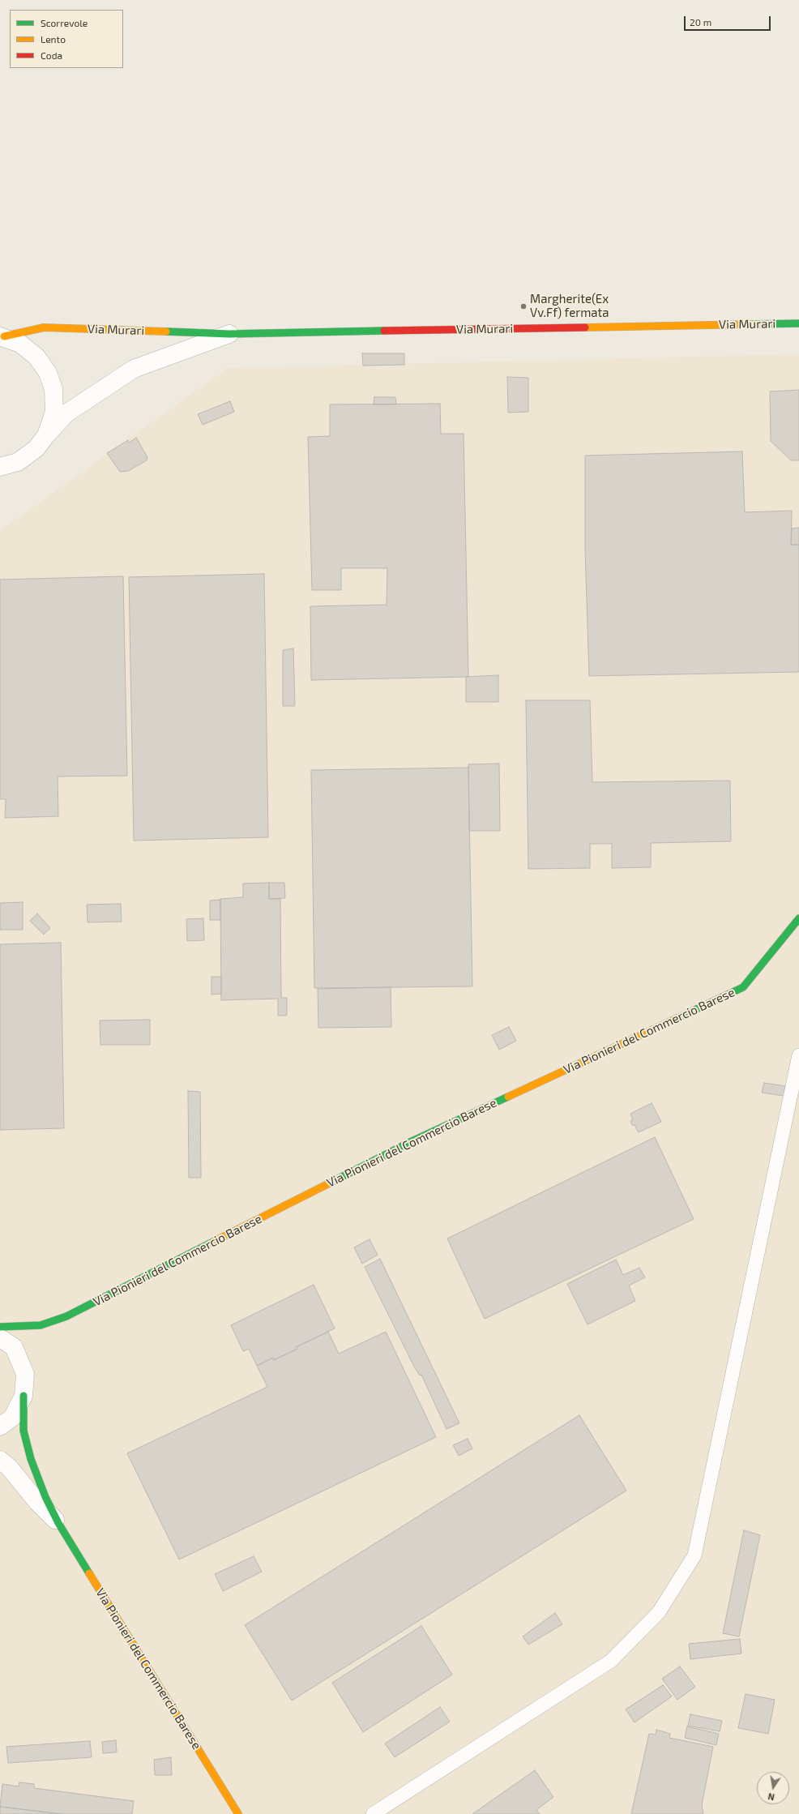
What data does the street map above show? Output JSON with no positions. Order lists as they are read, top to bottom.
{
  "streets": {
    "street": ["Via Murari", "Via Pionieri del Commercio Barese"]
  },
  "places": ["Margherite(Ex Vv.Ff) fermata"],
  "legend": ["Scorrevole", "Lento", "Coda"],
  "scale_bar": "20 m",
  "north": "bottom"
}
